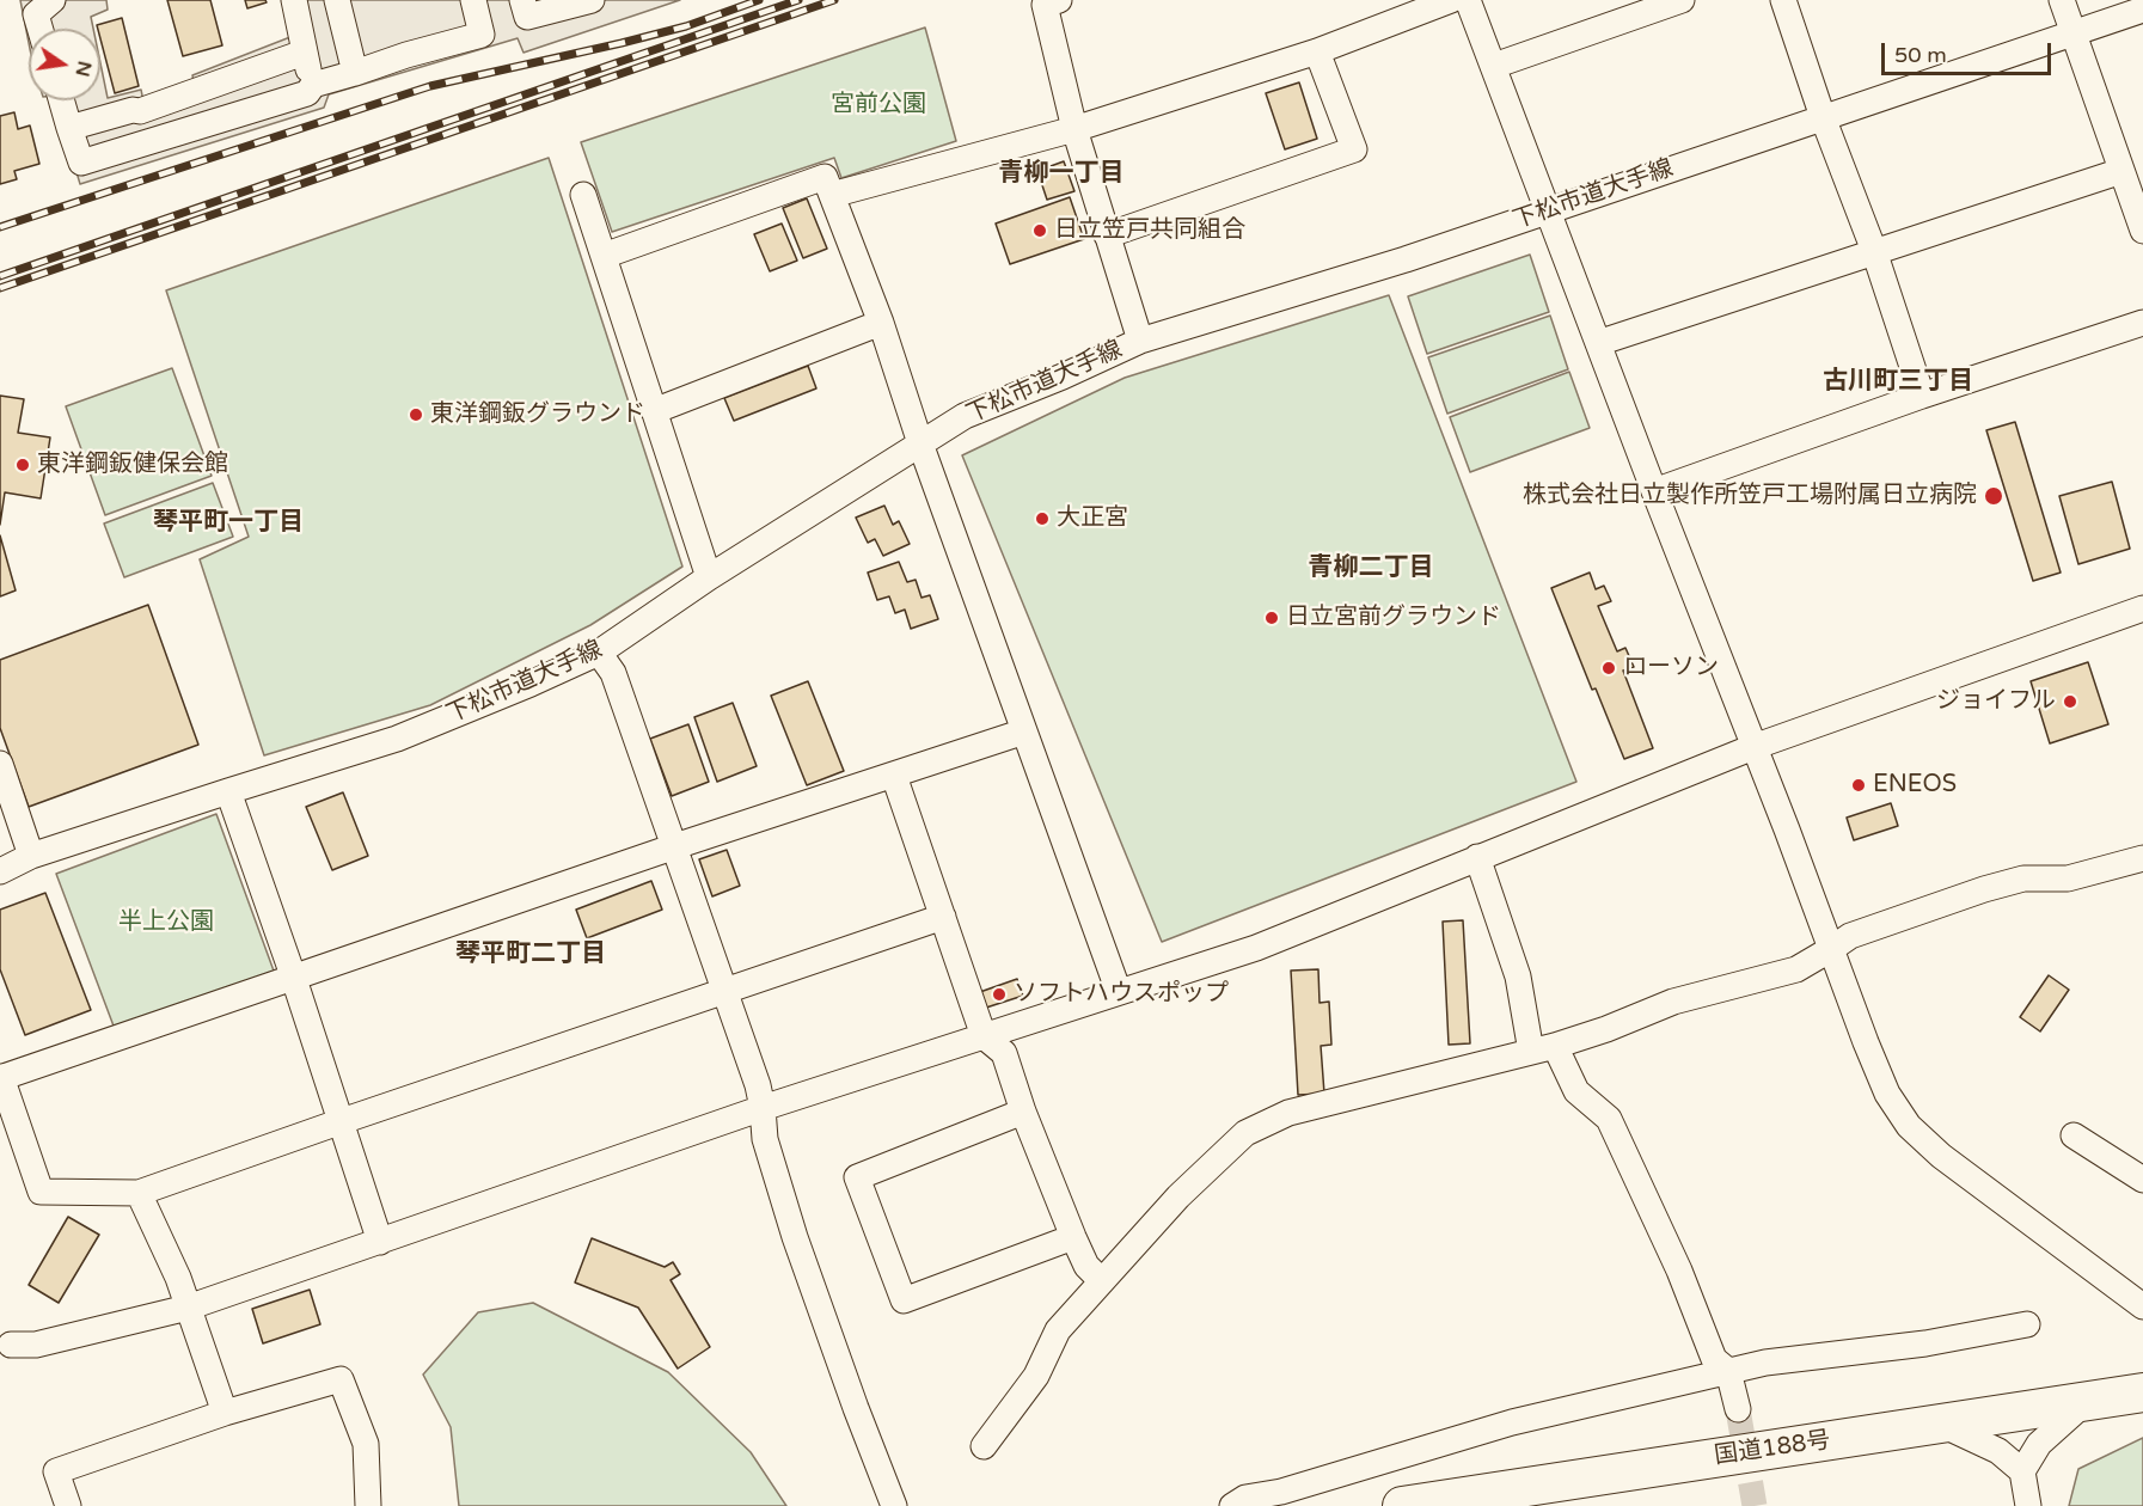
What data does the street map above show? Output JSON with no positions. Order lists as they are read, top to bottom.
{
  "streets": {
    "highway": ["国道188号"],
    "street": ["下松市道大手線"]
  },
  "districts": [
    "青柳一丁目",
    "古川町三丁目",
    "琴平町一丁目",
    "青柳二丁目",
    "琴平町二丁目"
  ],
  "parks": ["宮前公園", "半上公園"],
  "places": [
    "日立笠戸共同組合",
    "東洋鋼鈑グラウンド",
    "東洋鋼鈑健保会館",
    "株式会社日立製作所笠戸工場附属日立病院",
    "大正宮",
    "日立宮前グラウンド",
    "ローソン",
    "ジョイフル",
    "ENEOS",
    "ソフトハウスポップ"
  ],
  "scale_bar": "50 m",
  "north": "right"
}
